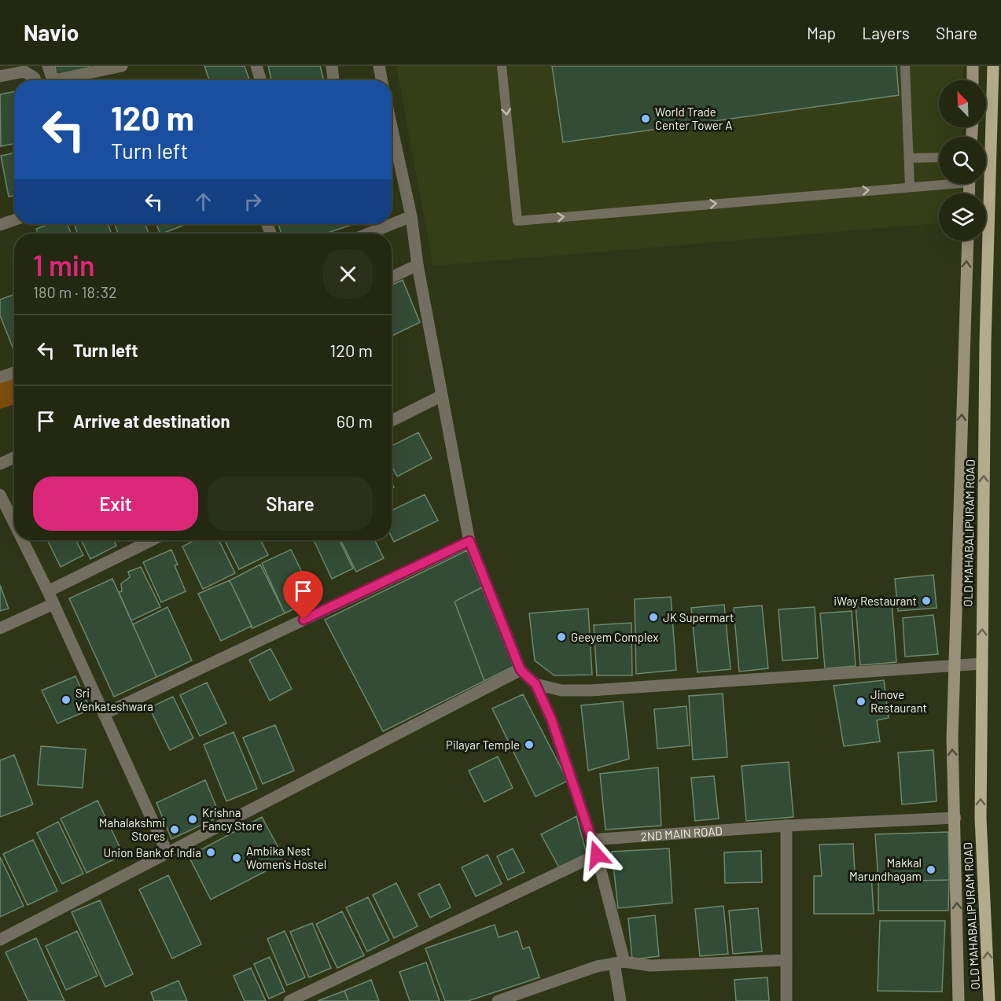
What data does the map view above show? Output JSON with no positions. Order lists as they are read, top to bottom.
{
  "streets": {
    "main road": ["OLD MAHABALIPURAM ROAD"],
    "street": ["2ND MAIN ROAD"]
  },
  "one_way": ["OLD MAHABALIPURAM ROAD"],
  "places": [
    "World Trade Center Tower A",
    "iWay Restaurant",
    "JK Supermart",
    "Geeyem Complex",
    "Sri Venkateshwara",
    "Jinove Restaurant",
    "Pilayar Temple",
    "Krishna Fancy Store",
    "Mahalakshmi Stores",
    "Union Bank of India",
    "Ambika Nest Women's Hostel",
    "Makkal Marundhagam"
  ],
  "north": "top left",
  "page": {
    "header": "Navio",
    "nav": ["Map", "Layers", "Share"],
    "turn": ["120 m", "Turn left"],
    "heading": ["1 min", "180 m · 18:32"],
    "list": [
      {
        "name": "Turn left",
        "value": "120 m"
      },
      {
        "name": "Arrive at destination",
        "value": "60 m"
      }
    ],
    "buttons": ["Exit", "Share"]
  }
}
